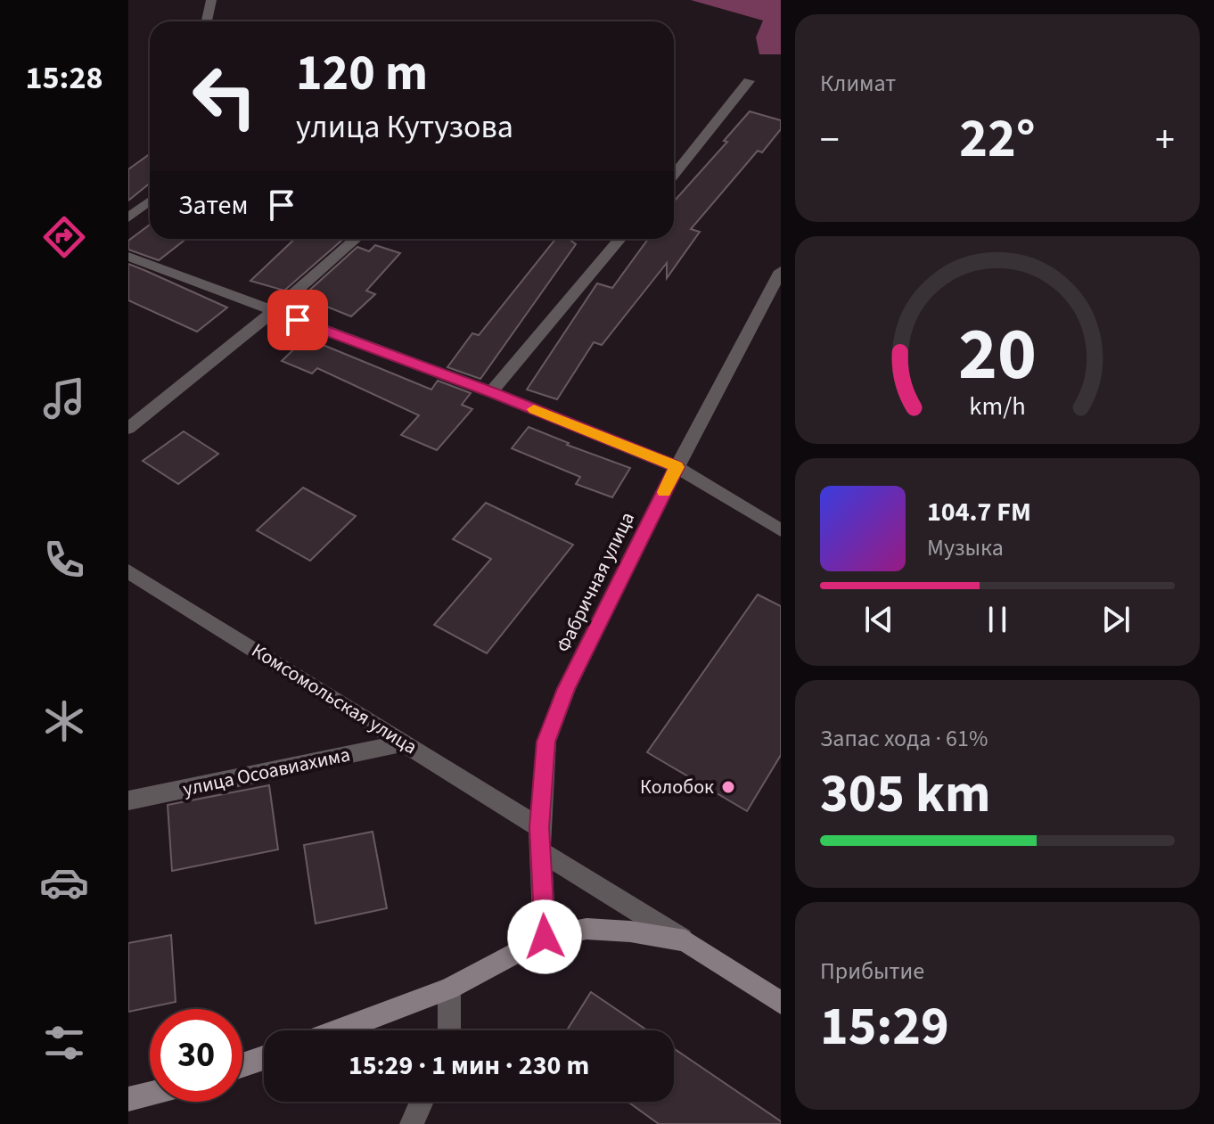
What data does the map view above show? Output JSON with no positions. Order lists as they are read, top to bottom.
{
  "streets": {
    "street": ["Фабричная улица", "Комсомольская улица", "улица Осоавиахима"]
  },
  "crossings": [
    ["Фабричная улица", "Комсомольская улица"],
    ["Комсомольская улица", "улица Осоавиахима"]
  ],
  "places": ["Колобок"],
  "page": {
    "tabs": "15:28",
    "tile": [
      "Климат",
      ["Запас хода · 61%", "305 km"],
      ["Прибытие", "15:29"]
    ],
    "turn": ["120 m", "улица Кутузова"],
    "heat": ["−", "22°", "+"],
    "then": "Затем",
    "song": ["104.7 FM", "Музыка"],
    "limit": "30",
    "trip": "15:29 · 1 мин · 230 m",
    "gauge": ["20", "km/h"]
  }
}
